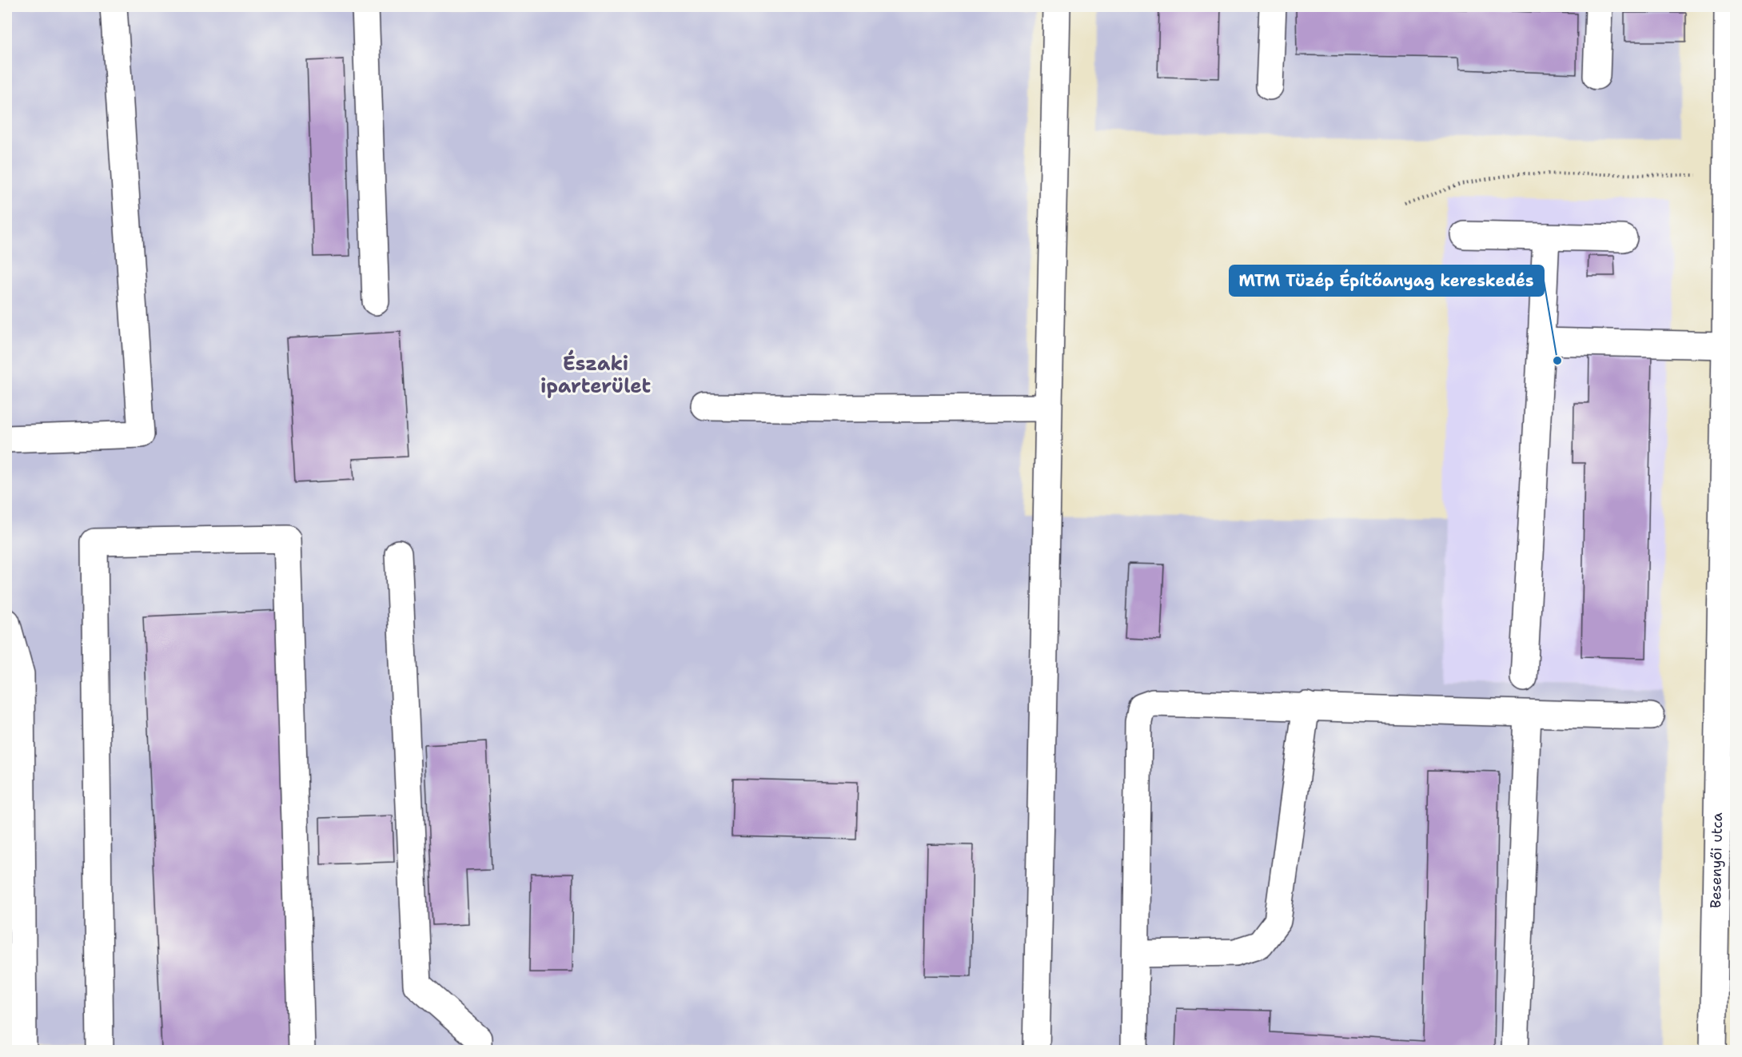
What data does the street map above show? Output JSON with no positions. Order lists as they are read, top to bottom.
{
  "streets": {
    "street": ["Besenyői utca"]
  },
  "districts": ["Északi iparterület"],
  "places": ["MTM Tüzép Építőanyag kereskedés"]
}
